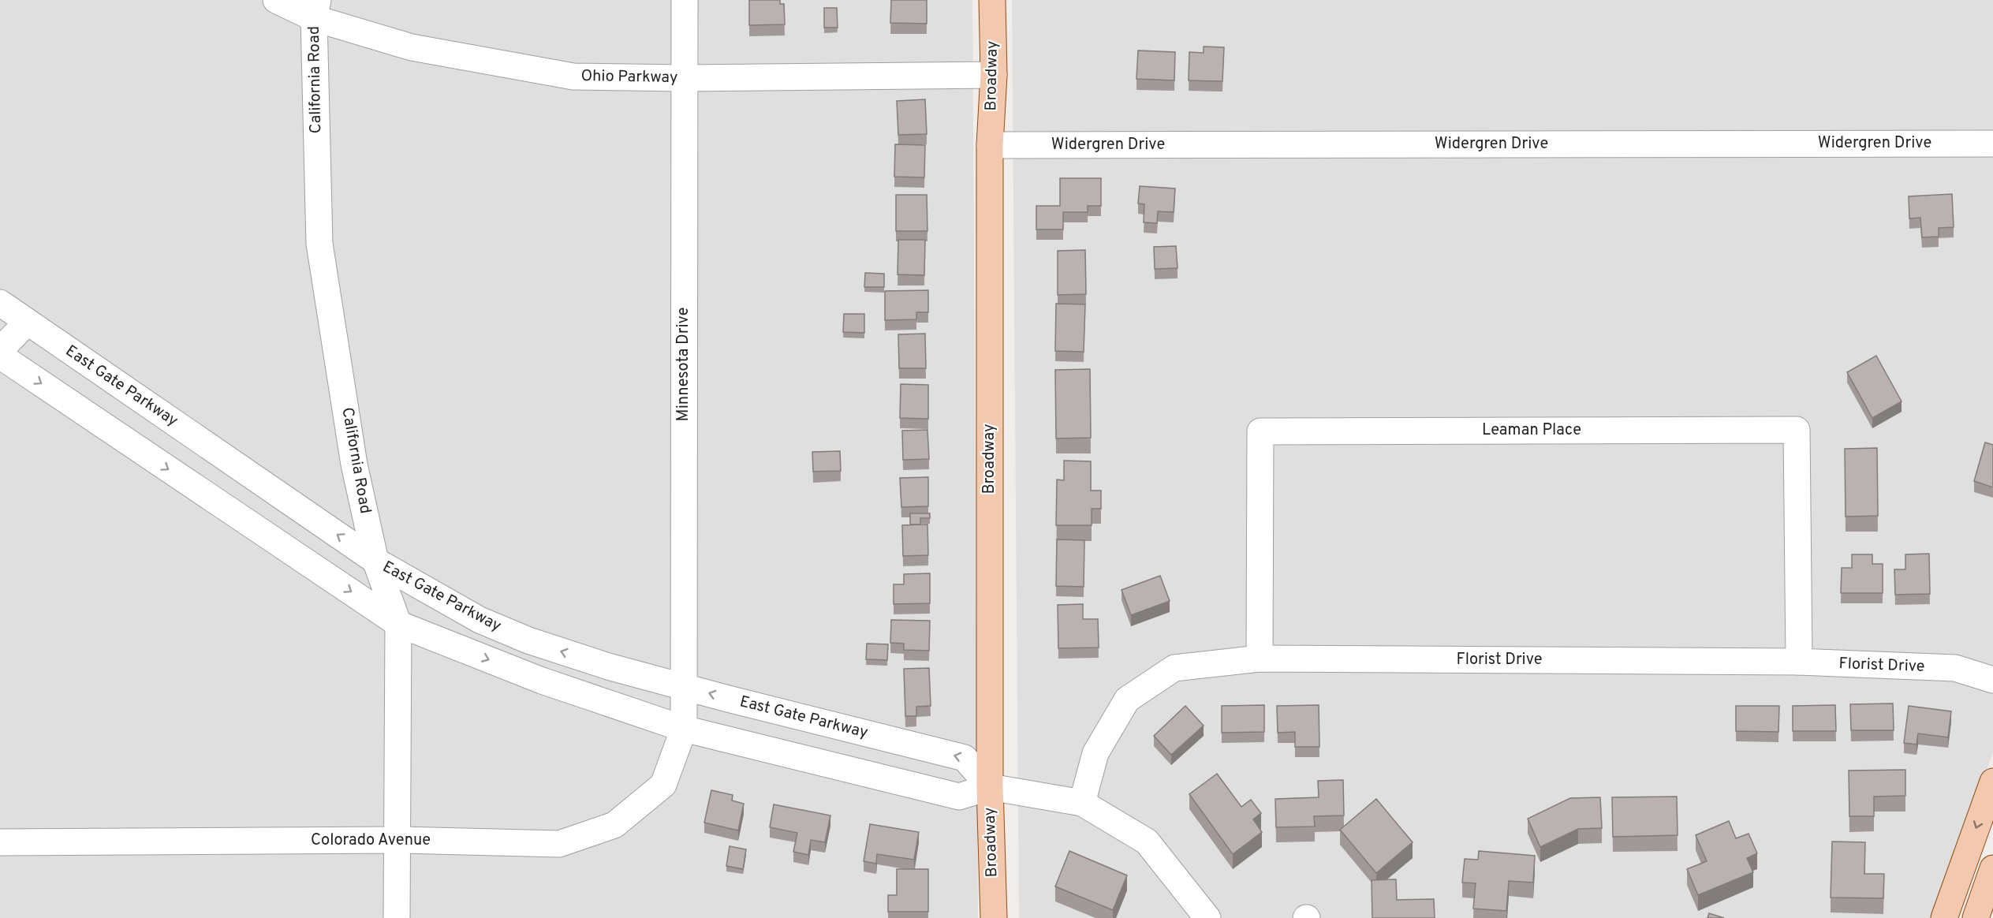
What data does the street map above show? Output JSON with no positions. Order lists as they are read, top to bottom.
{
  "streets": {
    "main road": ["Broadway"],
    "street": [
      "Ohio Parkway",
      "California Road",
      "Widergren Drive",
      "Minnesota Drive",
      "East Gate Parkway",
      "Leaman Place",
      "Florist Drive",
      "Colorado Avenue"
    ]
  },
  "crossings": [
    ["Broadway", "Ohio Parkway"],
    ["Broadway", "Widergren Drive"],
    ["Broadway", "East Gate Parkway"],
    ["Ohio Parkway", "California Road"],
    ["Ohio Parkway", "Minnesota Drive"],
    ["California Road", "East Gate Parkway"],
    ["California Road", "Colorado Avenue"],
    ["Minnesota Drive", "East Gate Parkway"],
    ["Minnesota Drive", "Colorado Avenue"],
    ["Leaman Place", "Florist Drive"]
  ]
}
